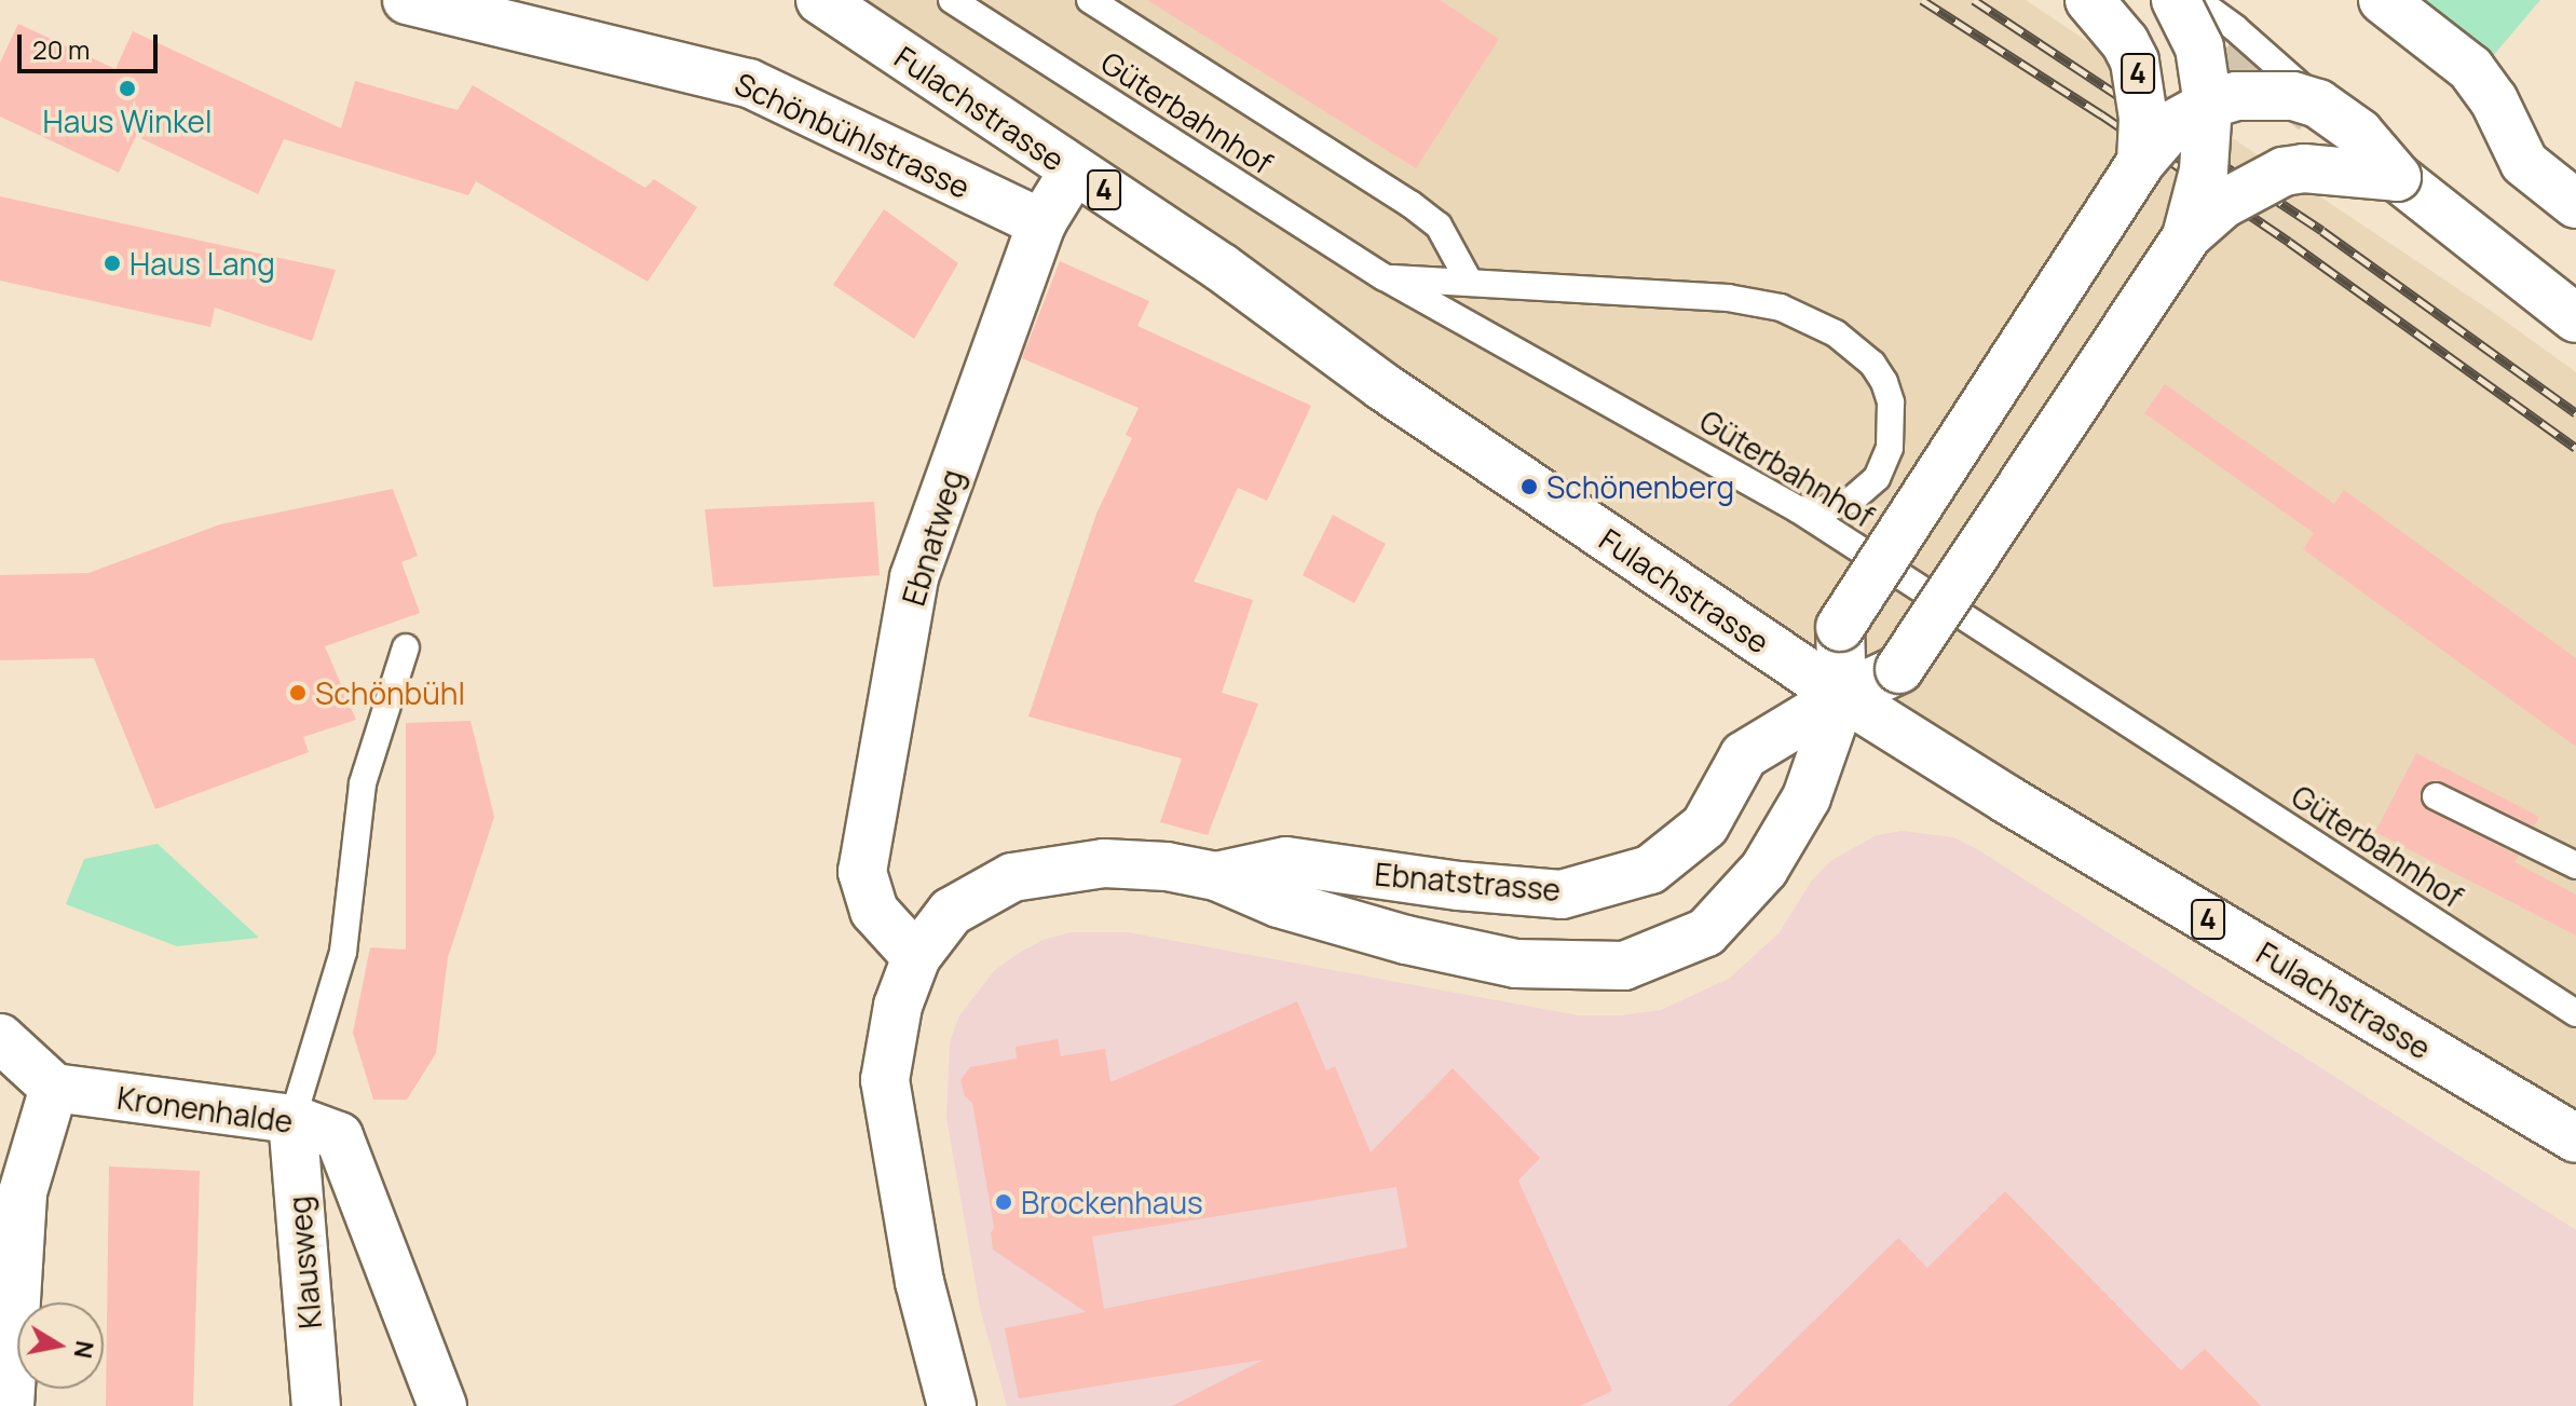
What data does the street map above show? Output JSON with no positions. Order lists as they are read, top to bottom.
{
  "streets": {
    "main road": [
      "4",
      "Fulachstrasse",
      "Schönbühlstrasse",
      "Ebnatweg",
      "Ebnatstrasse",
      "Kronenhalde",
      "Klausweg"
    ],
    "lane": ["Güterbahnhof"]
  },
  "crossings": [
    ["Fulachstrasse", "Ebnatweg"],
    ["Fulachstrasse", "Ebnatstrasse"],
    ["Schönbühlstrasse", "Ebnatweg"],
    ["Ebnatweg", "Ebnatstrasse"],
    ["Kronenhalde", "Klausweg"]
  ],
  "places": [
    "Haus Winkel",
    "Haus Lang",
    "Schönenberg",
    "Schönbühl",
    "Brockenhaus"
  ],
  "scale_bar": "20 m",
  "north": "right"
}
